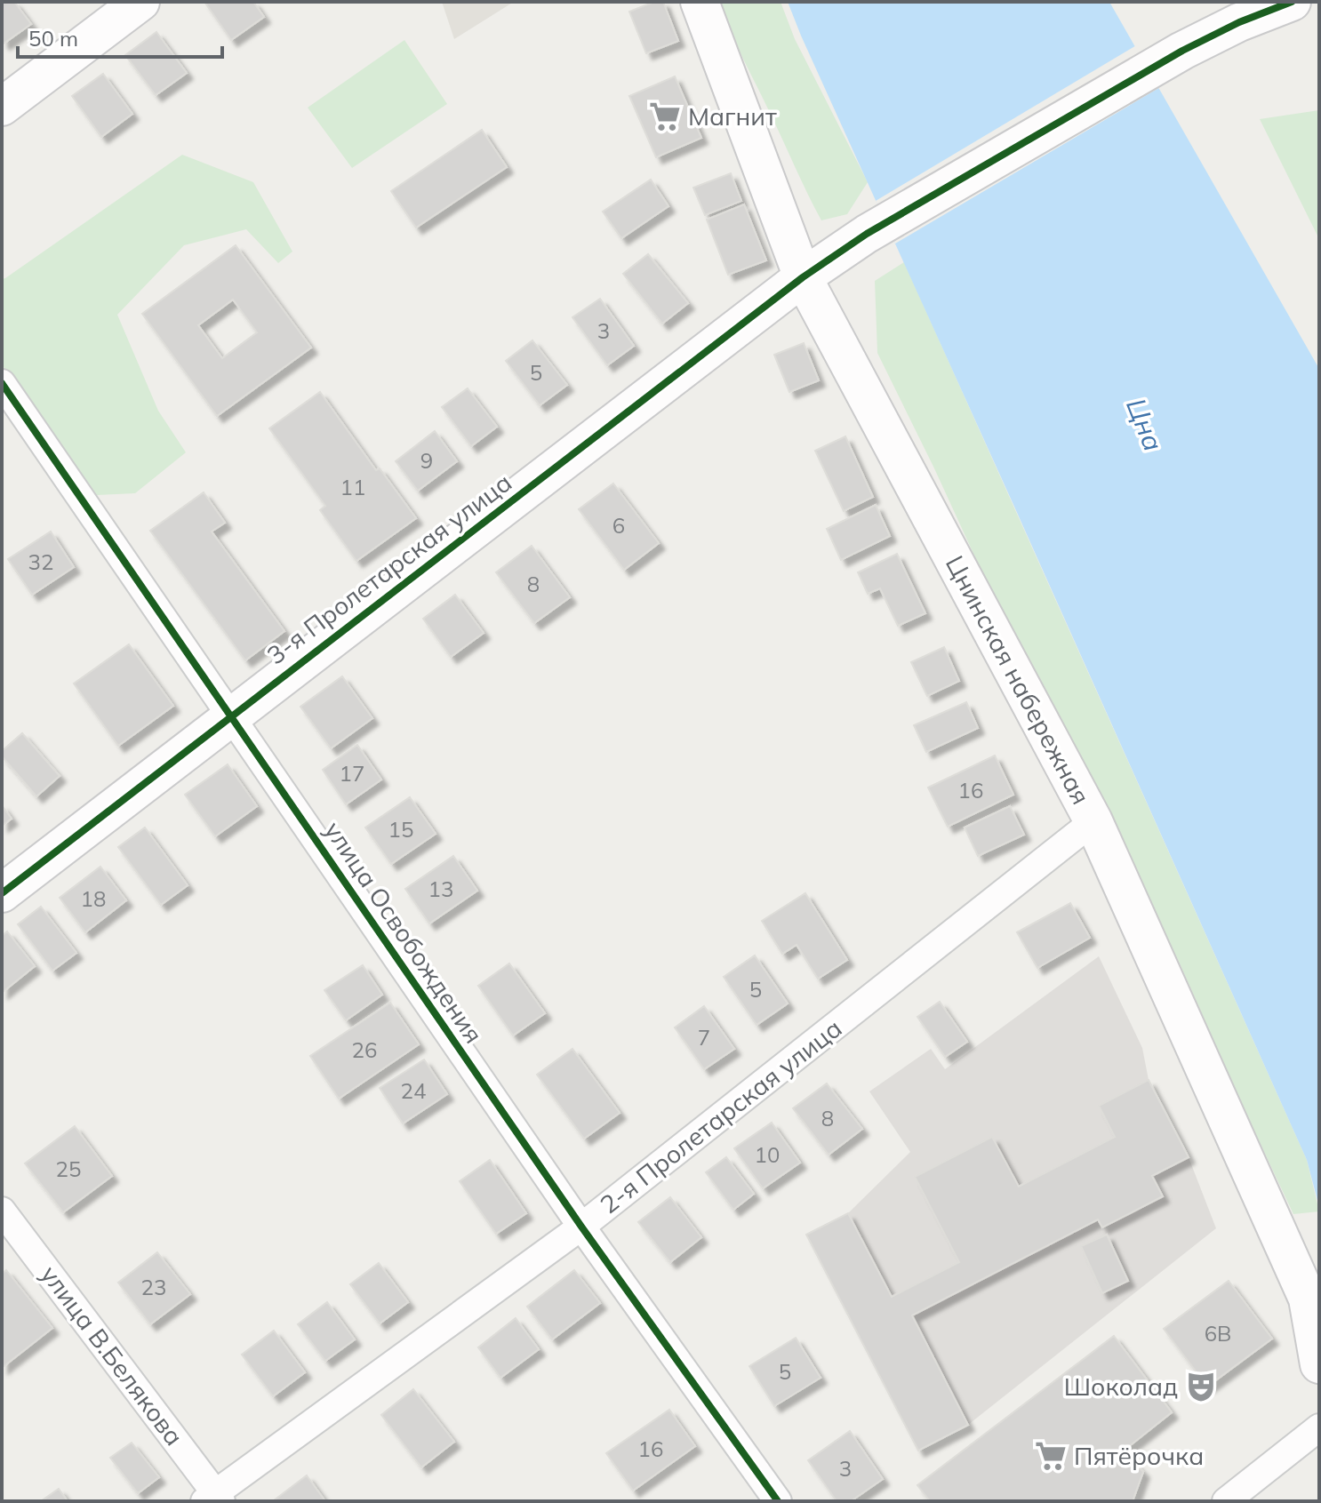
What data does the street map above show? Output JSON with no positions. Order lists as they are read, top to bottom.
{
  "streets": {
    "street": [
      "3-я Пролетарская улица",
      "Цнинская набережная",
      "улица Освобождения",
      "2-я Пролетарская улица",
      "улица В.Белякова"
    ]
  },
  "crossings": [
    ["3-я Пролетарская улица", "Цнинская набережная"],
    ["3-я Пролетарская улица", "улица Освобождения"],
    ["Цнинская набережная", "2-я Пролетарская улица"],
    ["улица Освобождения", "2-я Пролетарская улица"],
    ["2-я Пролетарская улица", "улица В.Белякова"]
  ],
  "water": ["Цна"],
  "places": {
    "supermarket": ["Магнит", "Пятёрочка"],
    "theatre": ["Шоколад"]
  },
  "house_numbers": [
    "3",
    "5",
    "9",
    "11",
    "6",
    "32",
    "8",
    "17",
    "16",
    "15",
    "13",
    "18",
    "5",
    "7",
    "26",
    "24",
    "8",
    "10",
    "25",
    "23",
    "6В",
    "5",
    "16",
    "3"
  ],
  "scale_bar": "50 m"
}
